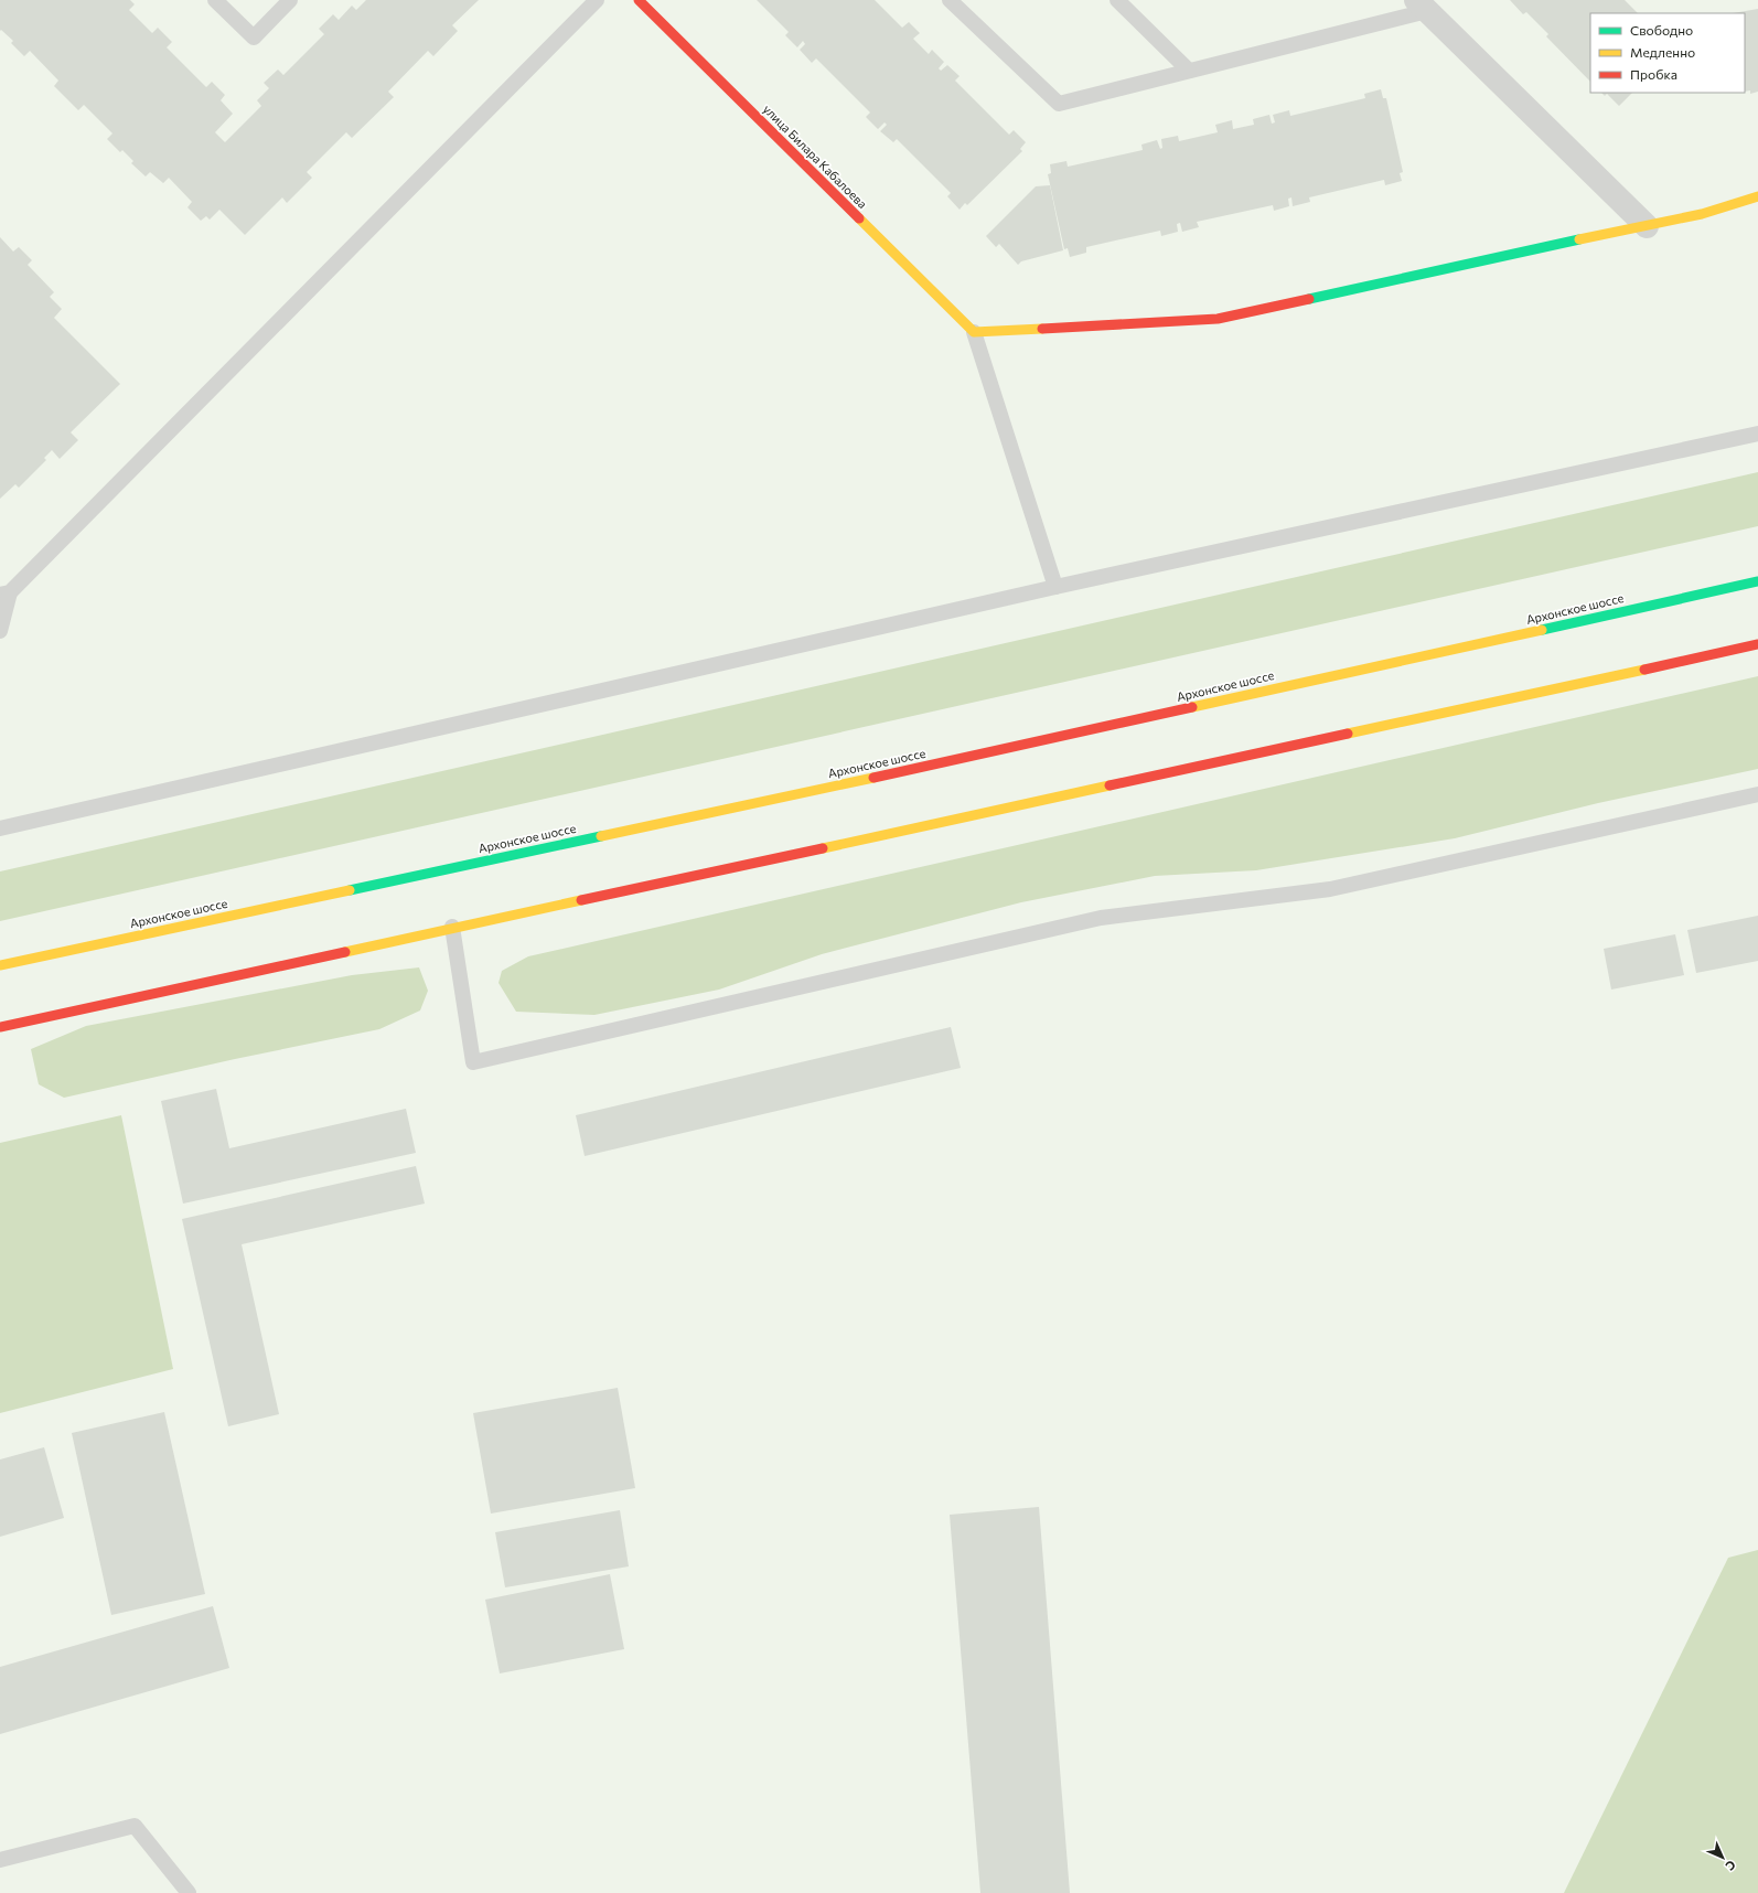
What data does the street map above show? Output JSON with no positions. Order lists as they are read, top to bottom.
{
  "streets": {
    "main road": ["улица Билара Кабалоева", "Архонское шоссе"]
  },
  "legend": ["Свободно", "Медленно", "Пробка"],
  "north": "bottom right"
}
